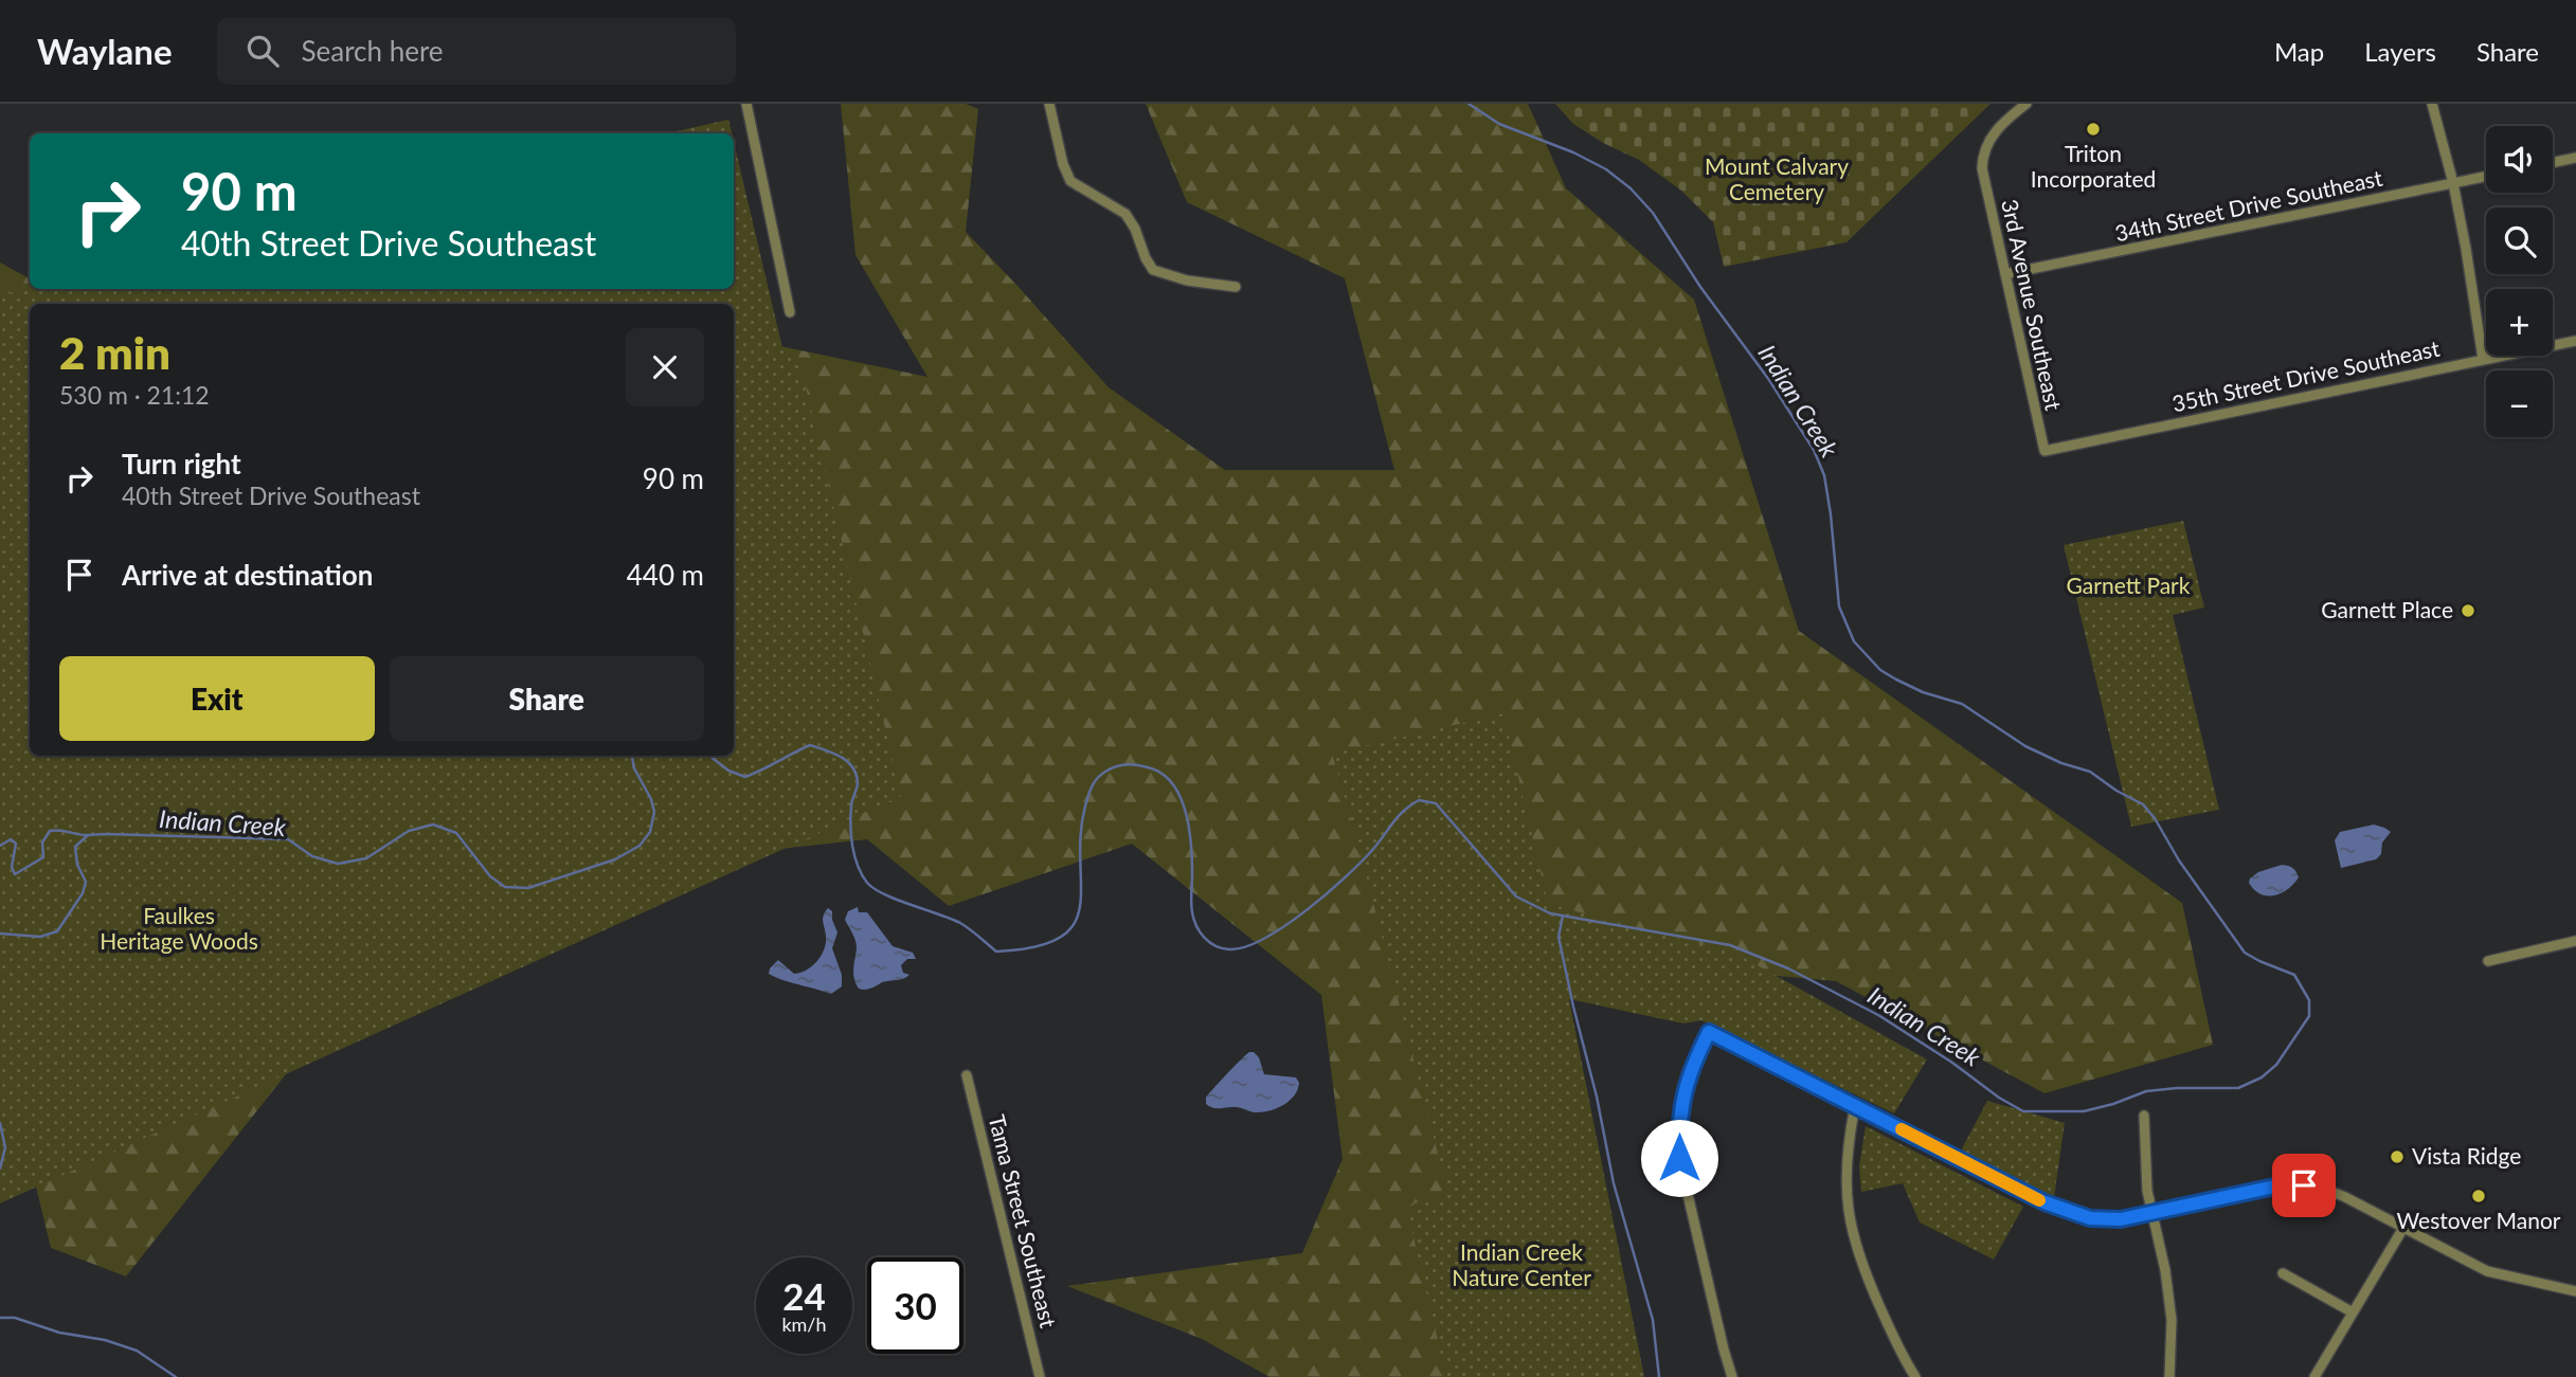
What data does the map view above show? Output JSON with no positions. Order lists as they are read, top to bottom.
{
  "streets": {
    "street": [
      "34th Street Drive Southeast",
      "3rd Avenue Southeast",
      "35th Street Drive Southeast",
      "Tama Street Southeast"
    ]
  },
  "crossings": [
    ["34th Street Drive Southeast", "3rd Avenue Southeast"],
    ["3rd Avenue Southeast", "35th Street Drive Southeast"]
  ],
  "water": ["Indian Creek"],
  "parks": [
    "Mount Calvary Cemetery",
    "Garnett Park",
    "Faulkes Heritage Woods",
    "Indian Creek Nature Center"
  ],
  "places": [
    "Triton Incorporated",
    "Garnett Place",
    "Vista Ridge",
    "Westover Manor"
  ],
  "page": {
    "header": "Waylane",
    "search": "Search here",
    "nav": ["Map", "Layers", "Share"],
    "map_buttons": ["+", "−"],
    "turn": ["90 m", "40th Street Drive Southeast"],
    "heading": ["2 min", "530 m · 21:12"],
    "list": [
      {
        "name": "Turn right",
        "note": "40th Street Drive Southeast",
        "value": "90 m"
      },
      {
        "name": "Arrive at destination",
        "value": "440 m"
      }
    ],
    "buttons": ["Exit", "Share"],
    "speed": "24 km/h",
    "limit": "30"
  }
}
